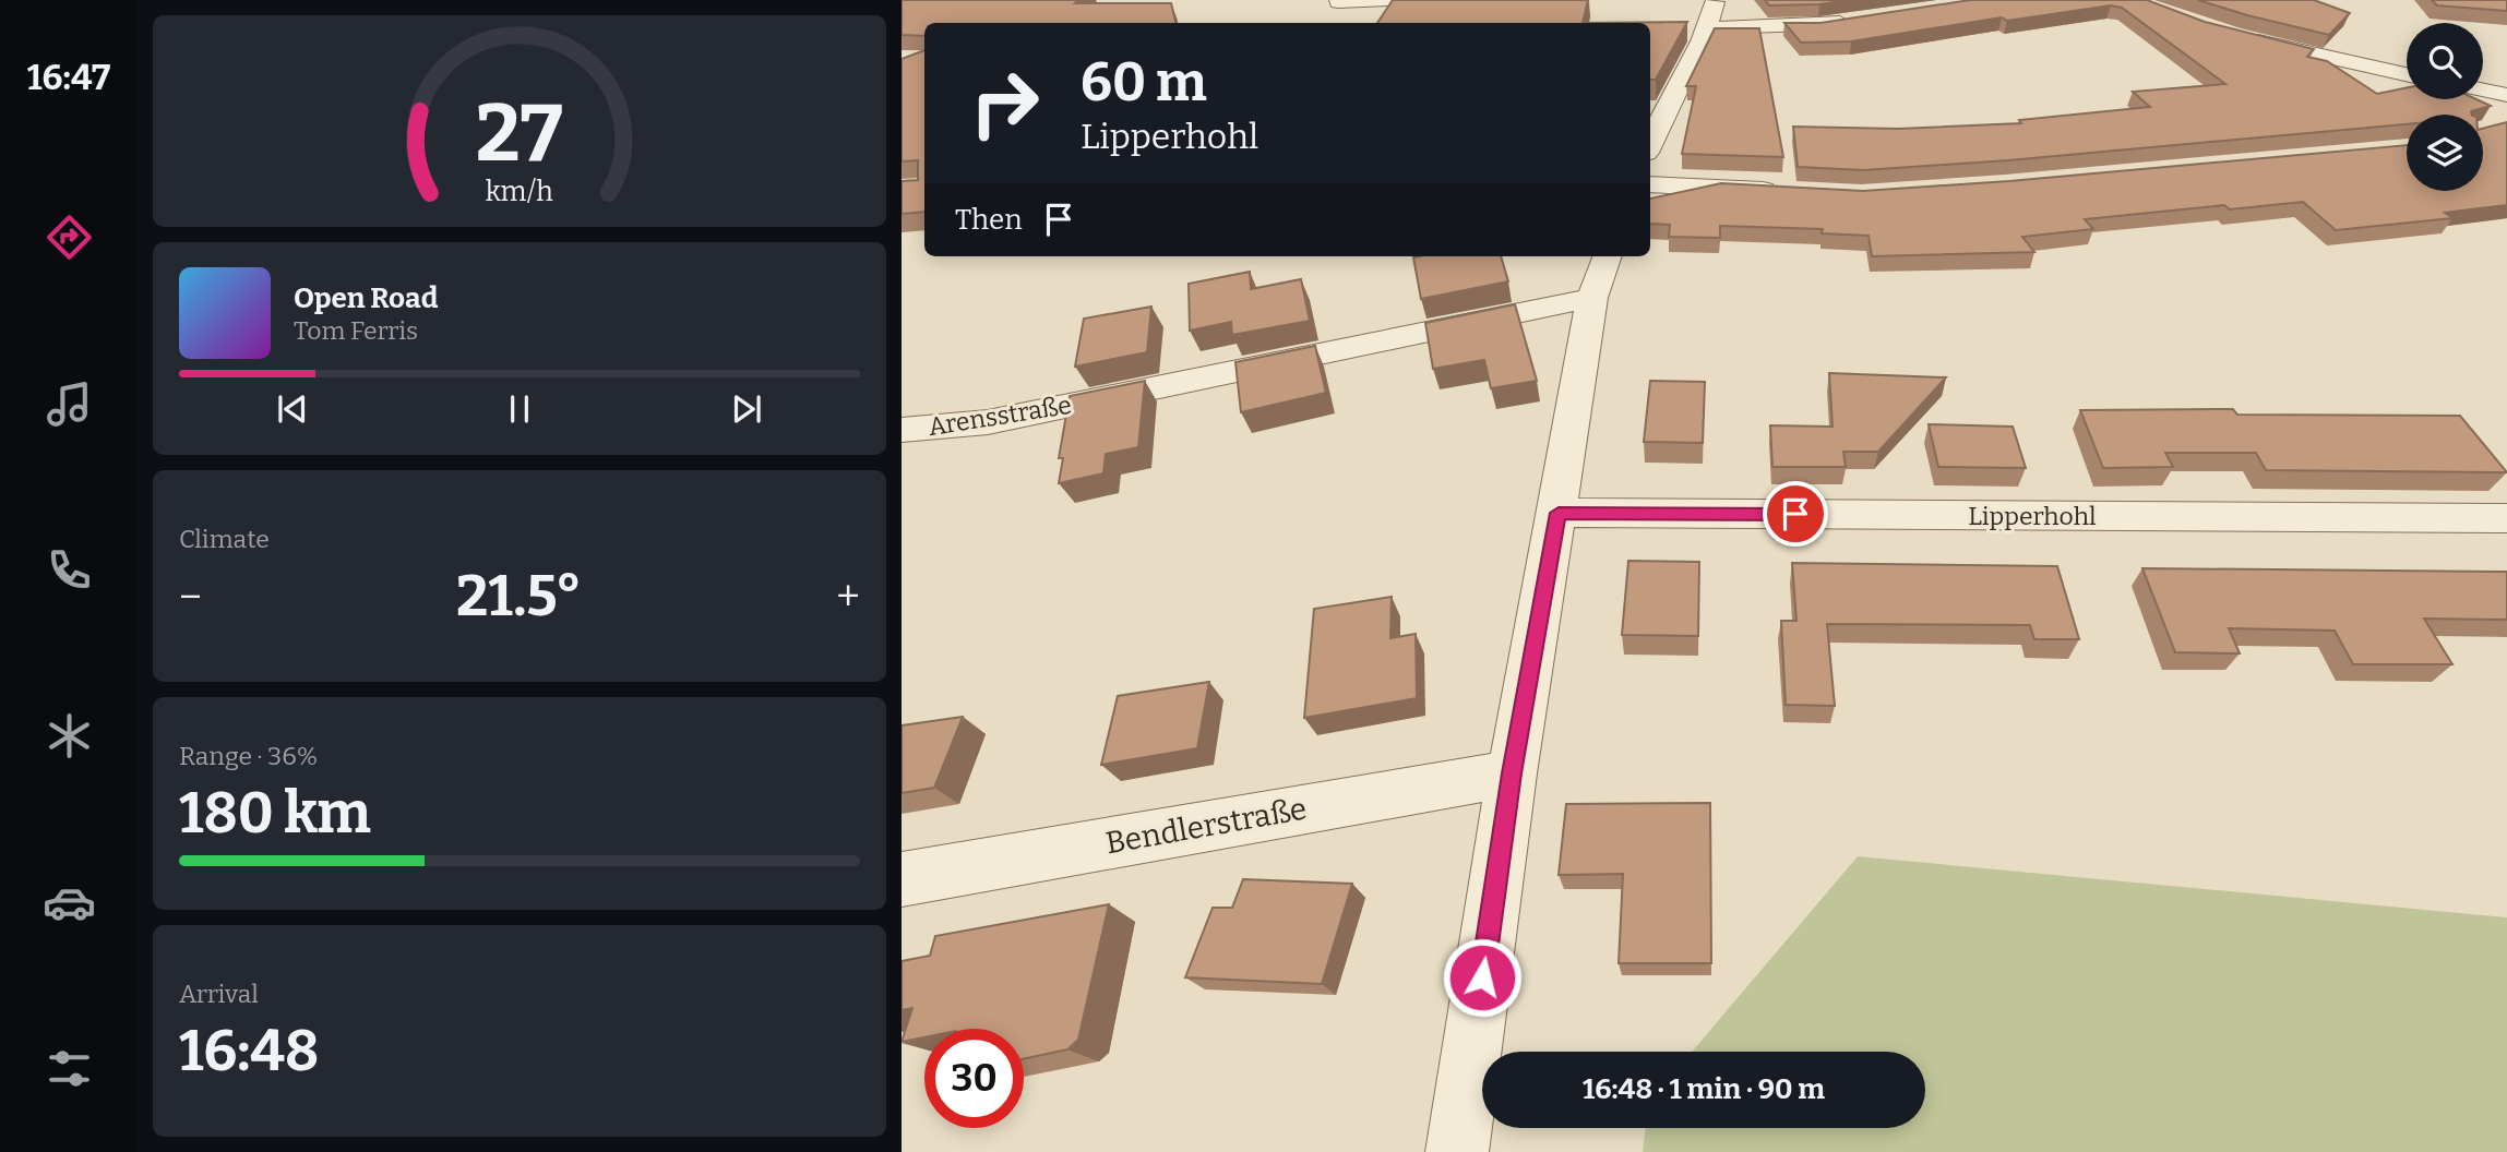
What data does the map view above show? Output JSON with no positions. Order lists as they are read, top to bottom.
{
  "streets": {
    "street": ["Arensstraße", "Lipperhohl", "Bendlerstraße"]
  },
  "page": {
    "tabs": "16:47",
    "turn": ["60 m", "Lipperhohl"],
    "then": "Then",
    "song": ["Open Road", "Tom Ferris"],
    "tile": [
      "Climate",
      ["Range · 36%", "180 km"],
      ["Arrival", "16:48"]
    ],
    "heat": ["−", "21.5°", "+"],
    "limit": "30",
    "trip": "16:48 · 1 min · 90 m",
    "gauge": ["27", "km/h"]
  }
}
